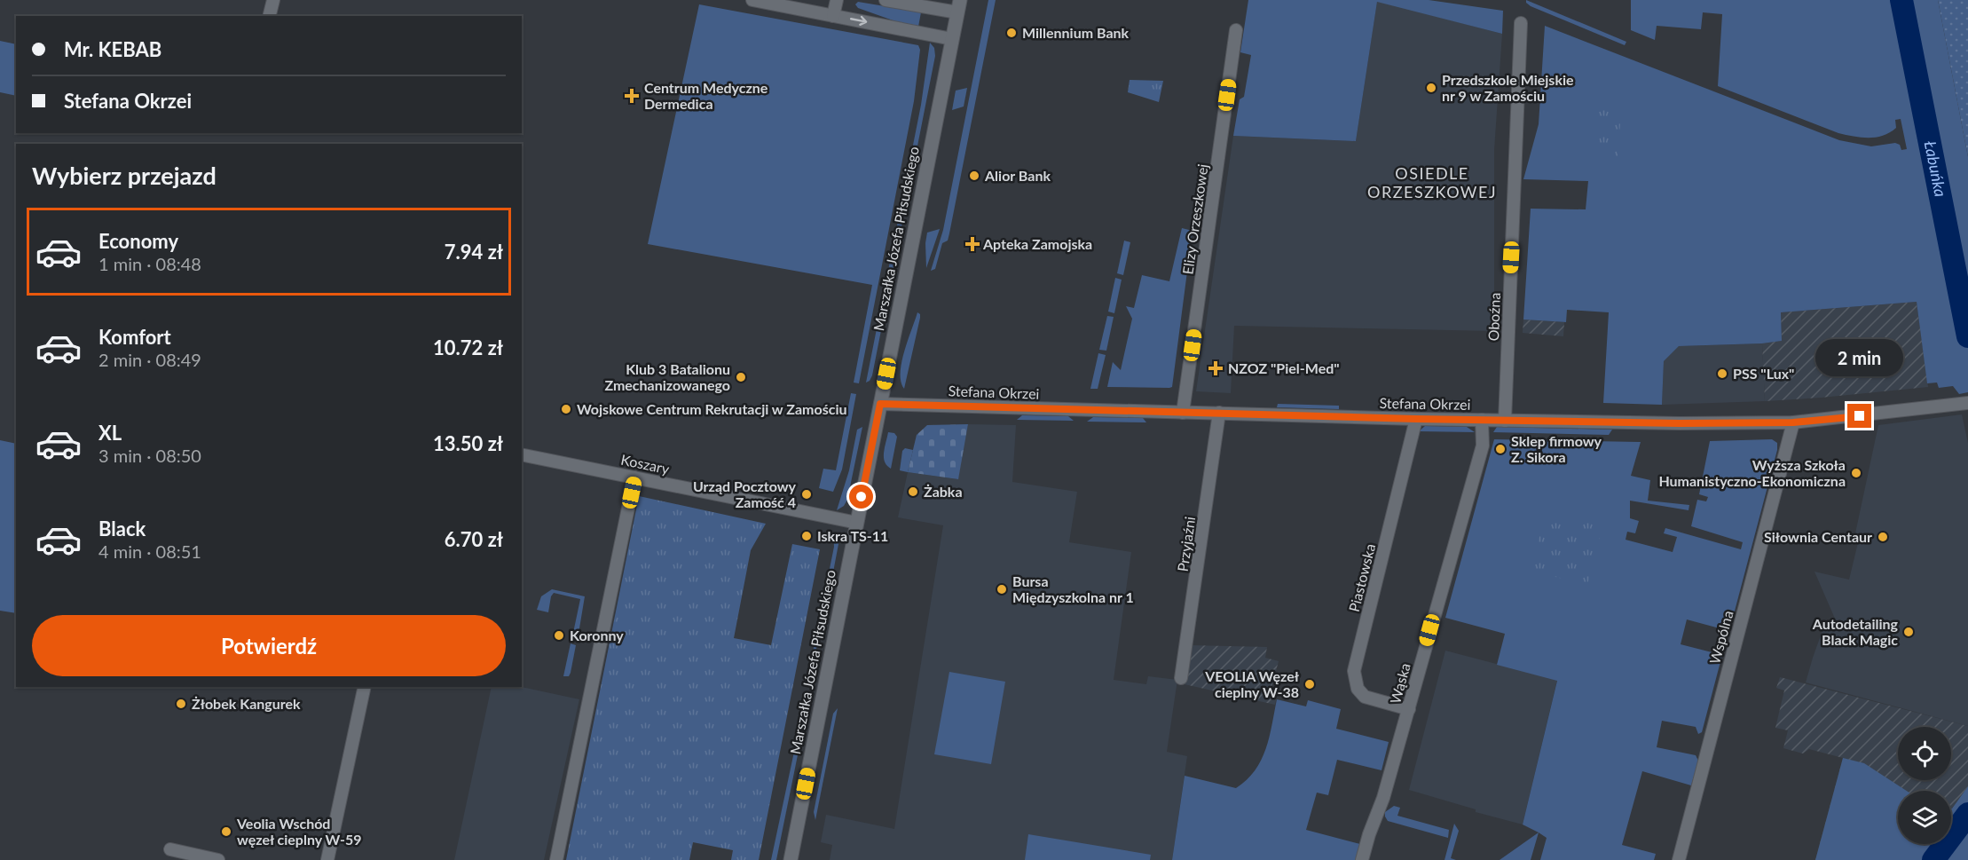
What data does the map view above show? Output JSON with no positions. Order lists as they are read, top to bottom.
{
  "streets": {
    "street": [
      "Elizy Orzeszkowej",
      "Marszałka Józefa Piłsudskiego",
      "Oboźna",
      "Stefana Okrzei",
      "Koszary",
      "Przyjaźni",
      "Piastowska",
      "Wspólna",
      "Wąska"
    ]
  },
  "crossings": [
    ["Elizy Orzeszkowej", "Stefana Okrzei"],
    ["Marszałka Józefa Piłsudskiego", "Stefana Okrzei"],
    ["Marszałka Józefa Piłsudskiego", "Koszary"],
    ["Oboźna", "Stefana Okrzei"],
    ["Stefana Okrzei", "Przyjaźni"],
    ["Stefana Okrzei", "Piastowska"],
    ["Stefana Okrzei", "Wspólna"],
    ["Stefana Okrzei", "Wąska"],
    ["Piastowska", "Wąska"]
  ],
  "districts": ["OSIEDLE ORZESZKOWEJ"],
  "water": ["Łabuńka"],
  "places": {
    "other": [
      "Millennium Bank",
      "Przedszkole Miejskie nr 9 w Zamościu",
      "Alior Bank",
      "PSS \"Lux\"",
      "Klub 3 Batalionu Zmechanizowanego",
      "Wojskowe Centrum Rekrutacji w Zamościu",
      "Sklep firmowy Z. Sikora",
      "Wyższa Szkoła Humanistyczno-Ekonomiczna",
      "Żabka",
      "Urząd Pocztowy Zamość 4",
      "Iskra TS-11",
      "Siłownia Centaur",
      "Bursa Międzyszkolna nr 1",
      "Autodetailing Black Magic",
      "Koronny",
      "VEOLIA Węzeł cieplny W-38",
      "Żłobek Kangurek",
      "Veolia Wschód węzeł cieplny W-59"
    ],
    "health": ["Centrum Medyczne Dermedica", "Apteka Zamojska", "NZOZ \"Piel-Med\""]
  },
  "page": {
    "banner": ["Mr. KEBAB", "Stefana Okrzei"],
    "heading": "Wybierz przejazd",
    "list": [
      {
        "name": "Economy",
        "note": "1 min · 08:48",
        "value": "7.94 zł"
      },
      {
        "name": "Komfort",
        "note": "2 min · 08:49",
        "value": "10.72 zł"
      },
      {
        "name": "XL",
        "note": "3 min · 08:50",
        "value": "13.50 zł"
      },
      {
        "name": "Black",
        "note": "4 min · 08:51",
        "value": "6.70 zł"
      }
    ],
    "bubble": "2 min",
    "buttons": "Potwierdź"
  }
}
